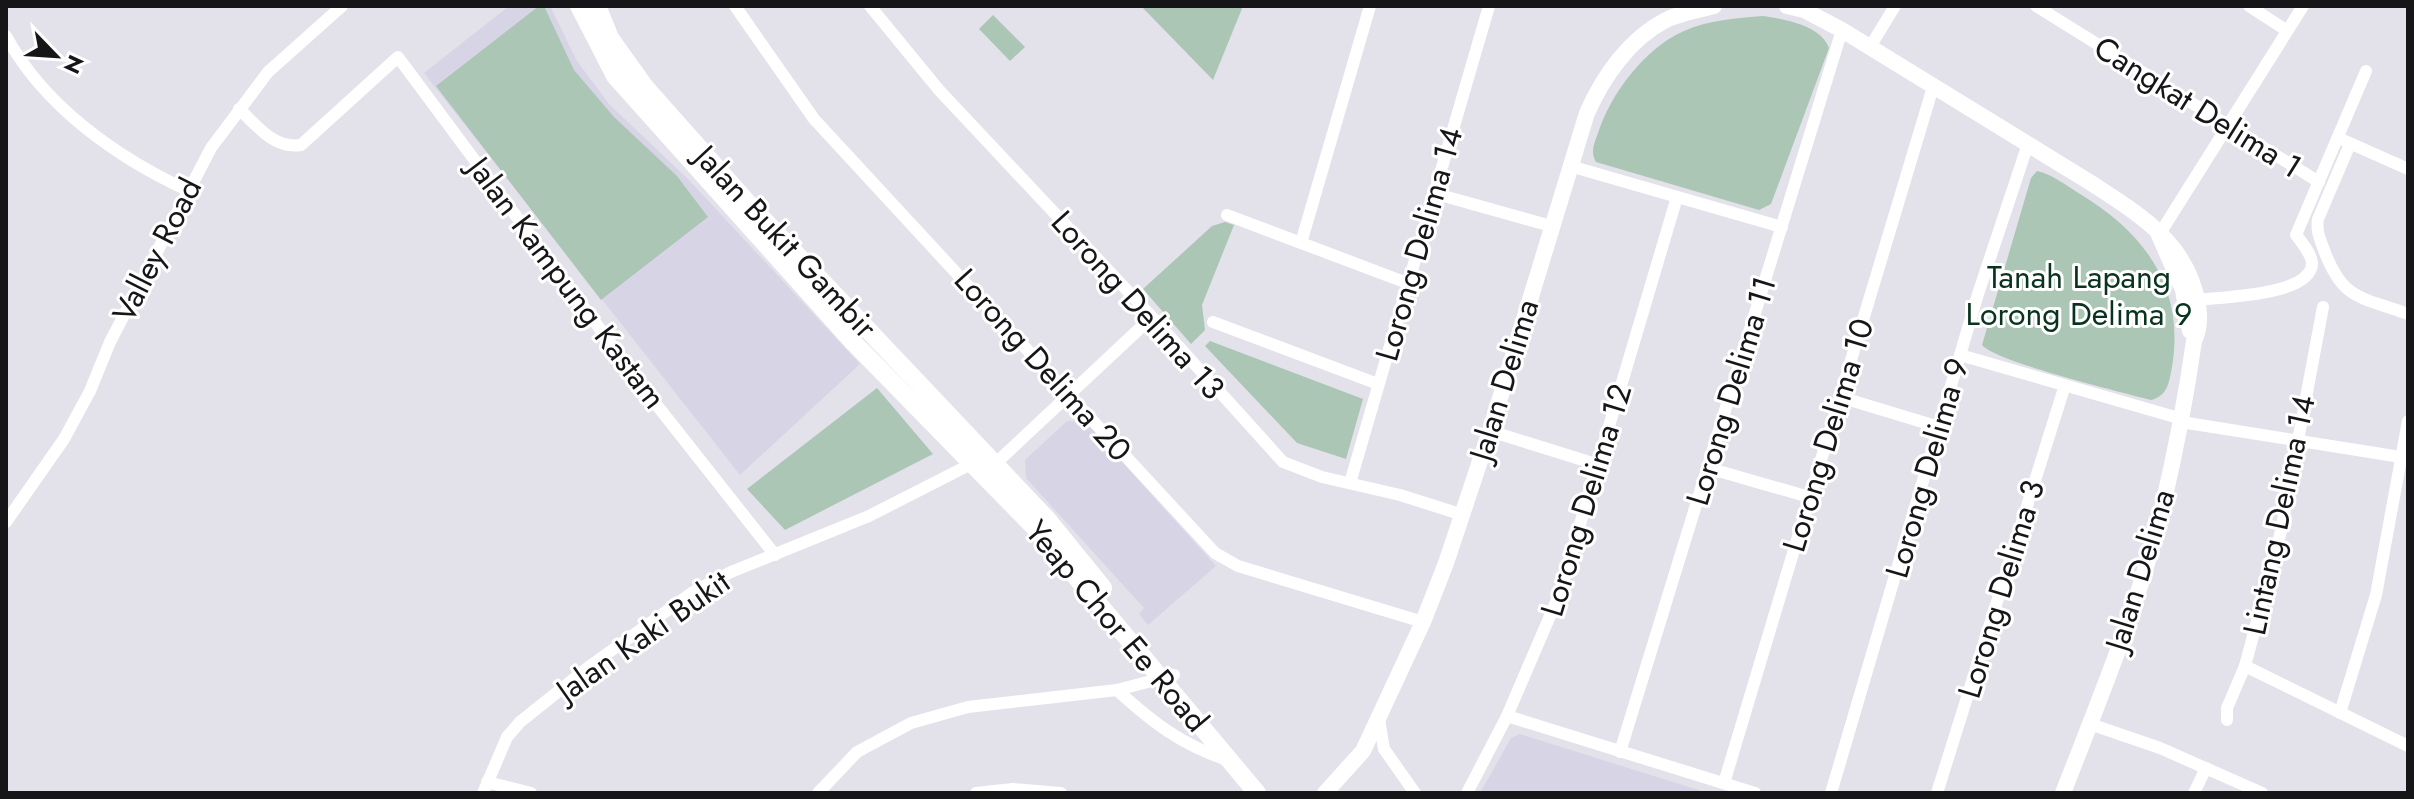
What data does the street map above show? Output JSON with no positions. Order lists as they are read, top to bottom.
{
  "streets": {
    "main road": ["Jalan Bukit Gambir", "Yeap Chor Ee Road"],
    "street": [
      "Cangkat Delima 1",
      "Lorong Delima 14",
      "Valley Road",
      "Jalan Kampung Kastam",
      "Lorong Delima 13",
      "Lorong Delima 20",
      "Jalan Delima",
      "Lorong Delima 11",
      "Lorong Delima 10",
      "Lorong Delima 9",
      "Lorong Delima 12",
      "Lintang Delima 14",
      "Lorong Delima 3",
      "Jalan Kaki Bukit"
    ]
  },
  "crossings": [
    ["Jalan Bukit Gambir", "Yeap Chor Ee Road"],
    ["Jalan Bukit Gambir", "Jalan Kaki Bukit"],
    ["Lorong Delima 14", "Lorong Delima 13"],
    ["Valley Road", "Jalan Kampung Kastam"],
    ["Jalan Kampung Kastam", "Jalan Kaki Bukit"],
    ["Lorong Delima 13", "Jalan Delima"],
    ["Lorong Delima 20", "Jalan Delima"],
    ["Jalan Delima", "Lorong Delima 11"],
    ["Jalan Delima", "Lorong Delima 10"],
    ["Jalan Delima", "Lorong Delima 9"],
    ["Yeap Chor Ee Road", "Jalan Kaki Bukit"]
  ],
  "parks": ["Tanah Lapang Lorong Delima 9"],
  "north": "bottom right"
}
